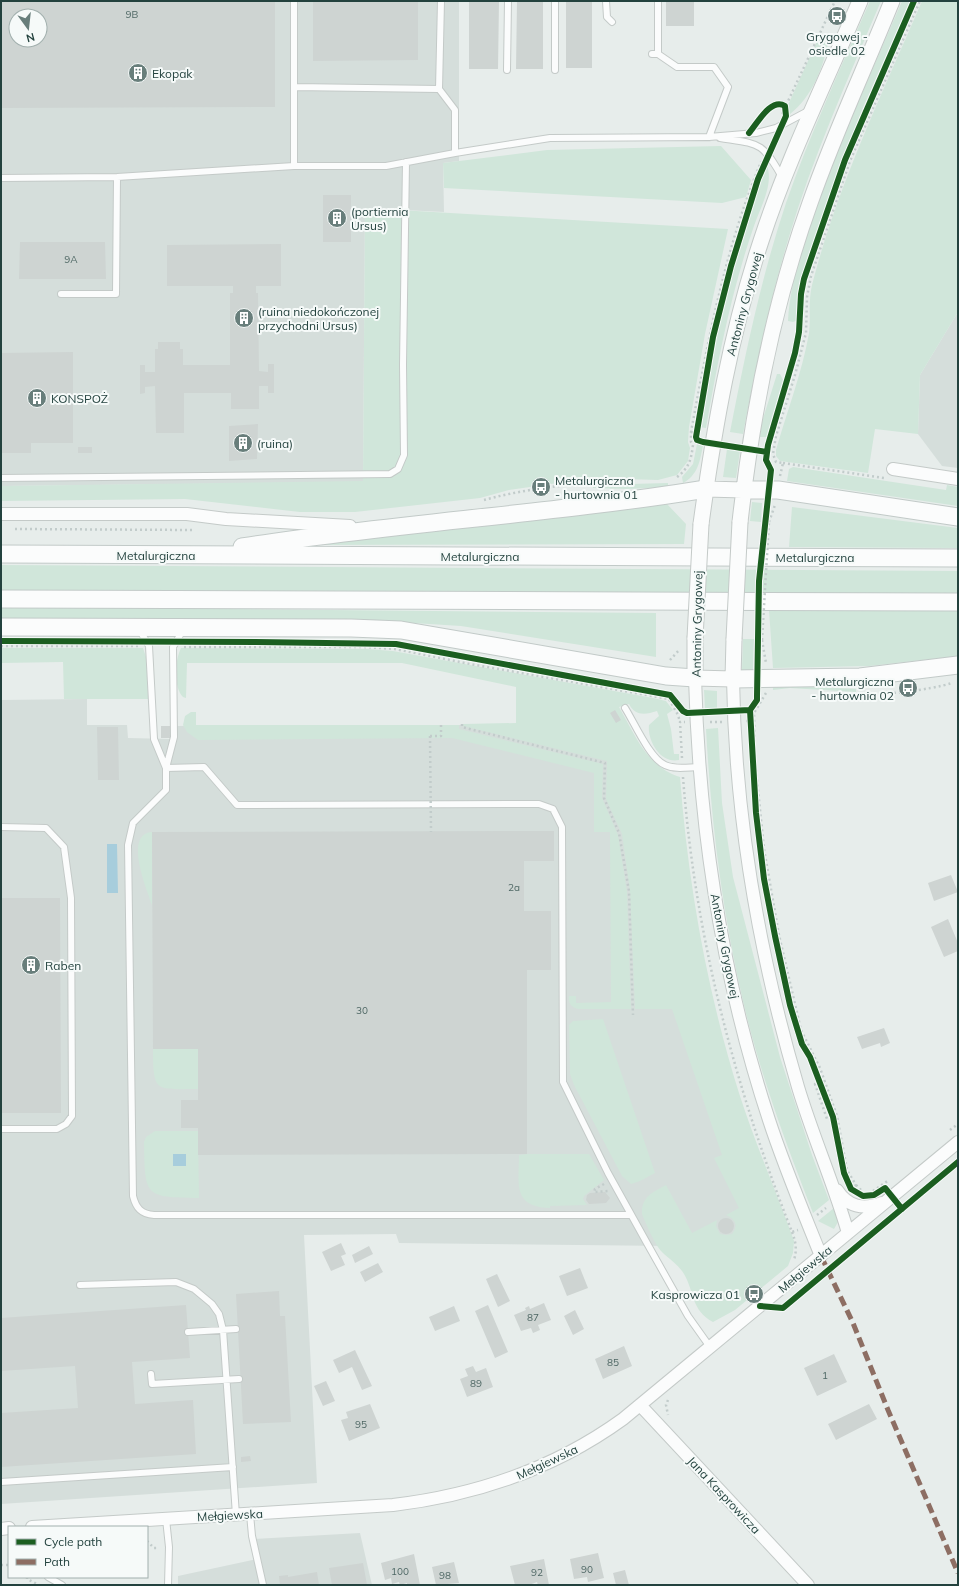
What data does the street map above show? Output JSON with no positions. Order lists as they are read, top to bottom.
{
  "streets": {
    "main road": ["Metalurgiczna"],
    "street": ["Antoniny Grygowej", "Mełgiewska", "Jana Kasprowicza"]
  },
  "crossings": [
    ["Antoniny Grygowej", "Mełgiewska"],
    ["Mełgiewska", "Jana Kasprowicza"]
  ],
  "places": {
    "bus stop": [
      "Grygowej - osiedle 02",
      "Metalurgiczna - hurtownia 01",
      "Metalurgiczna - hurtownia 02",
      "Kasprowicza 01"
    ],
    "building": [
      "Ekopak",
      "(portiernia Ursus)",
      "(ruina niedokończonej przychodni Ursus)",
      "KONSPOŻ",
      "(ruina)",
      "Raben"
    ]
  },
  "house_numbers": [
    "9B",
    "9A",
    "2a",
    "30",
    "87",
    "85",
    "1",
    "89",
    "95",
    "90",
    "100",
    "92",
    "98"
  ],
  "legend": ["Cycle path", "Path"],
  "north": "bottom"
}
